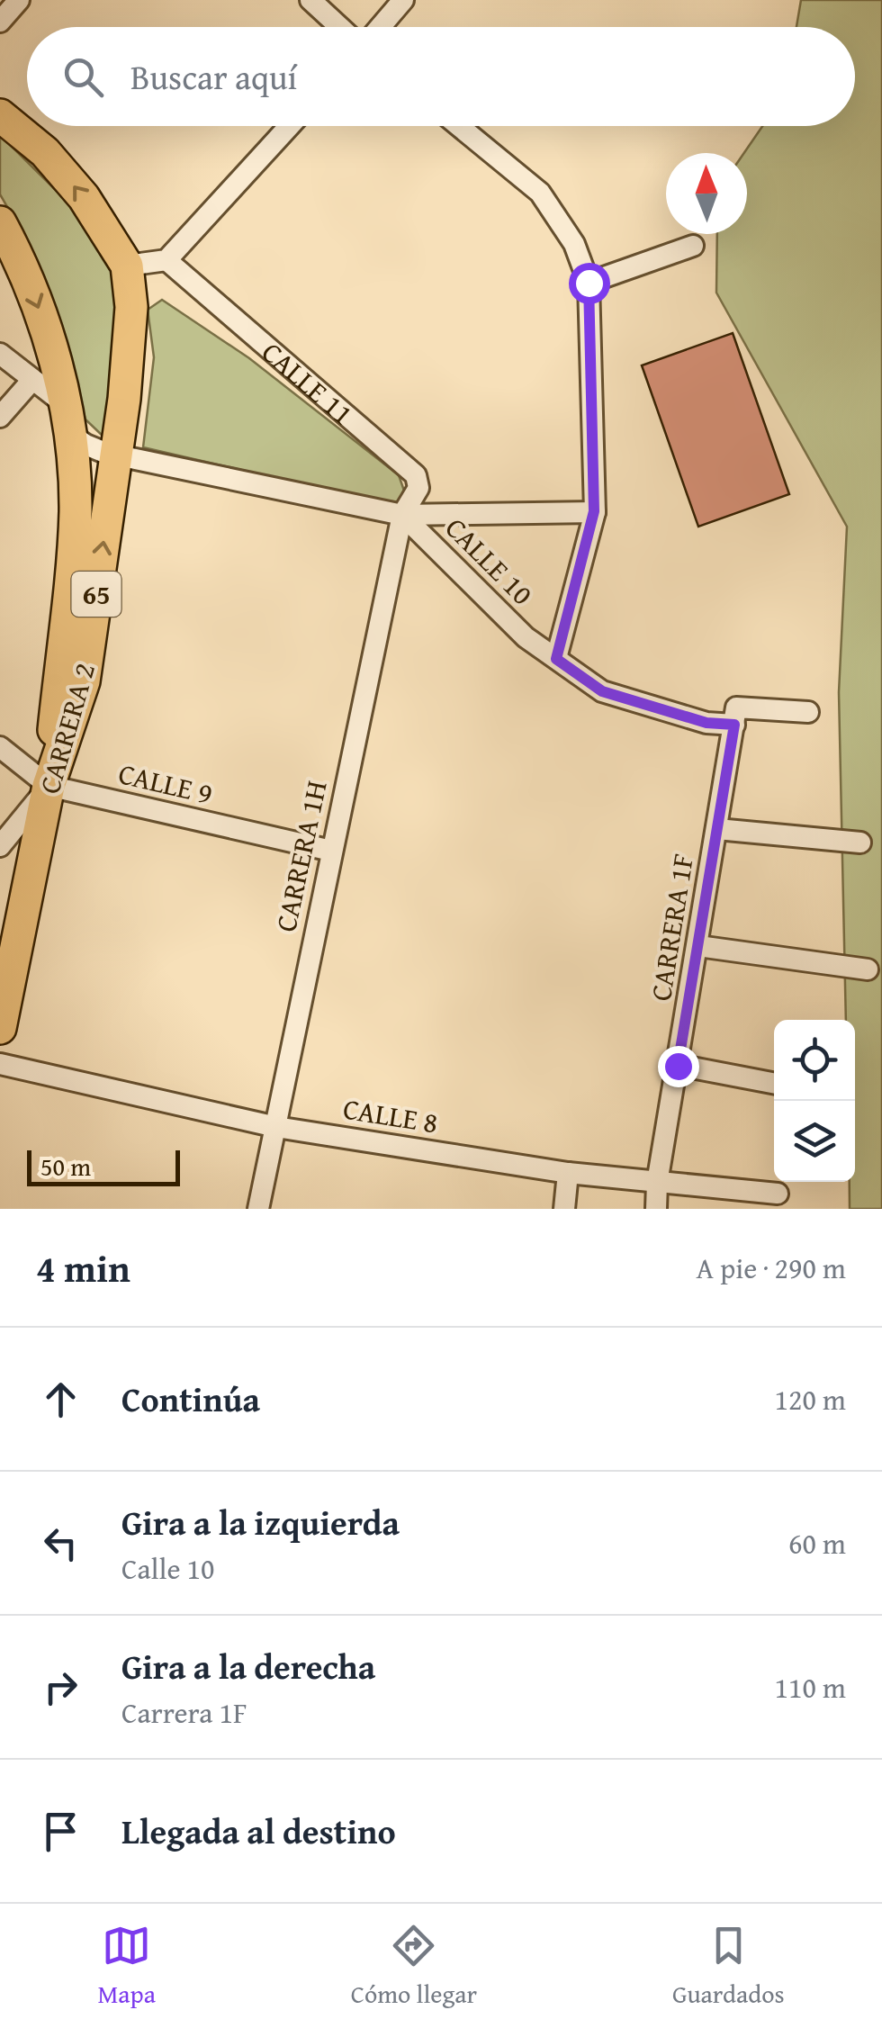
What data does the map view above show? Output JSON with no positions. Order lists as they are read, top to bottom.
{
  "streets": {
    "highway": ["65", "CARRERA 2"],
    "street": [
      "CALLE 11",
      "CALLE 10",
      "CALLE 9",
      "CARRERA 1H",
      "CARRERA 1F",
      "CALLE 8"
    ]
  },
  "crossings": [
    ["CALLE 11", "CALLE 10"],
    ["CALLE 11", "CARRERA 1H"],
    ["CALLE 10", "65"],
    ["CALLE 10", "CARRERA 2"],
    ["CALLE 10", "CARRERA 1H"],
    ["CALLE 10", "CARRERA 1F"],
    ["65", "CARRERA 2"],
    ["65", "CALLE 9"],
    ["CARRERA 2", "CALLE 9"],
    ["CALLE 9", "CARRERA 1H"],
    ["CARRERA 1H", "CALLE 8"],
    ["CARRERA 1F", "CALLE 8"]
  ],
  "scale_bar": "50 m",
  "north": "top",
  "page": {
    "search": "Buscar aquí",
    "scale": "50 m",
    "heading": ["4 min", "A pie · 290 m"],
    "list": [
      ["Continúa", "120 m"],
      ["Gira a la izquierda", "Calle 10", "60 m"],
      ["Gira a la derecha", "Carrera 1F", "110 m"],
      "Llegada al destino"
    ],
    "nav": ["Mapa", "Cómo llegar", "Guardados"]
  }
}
